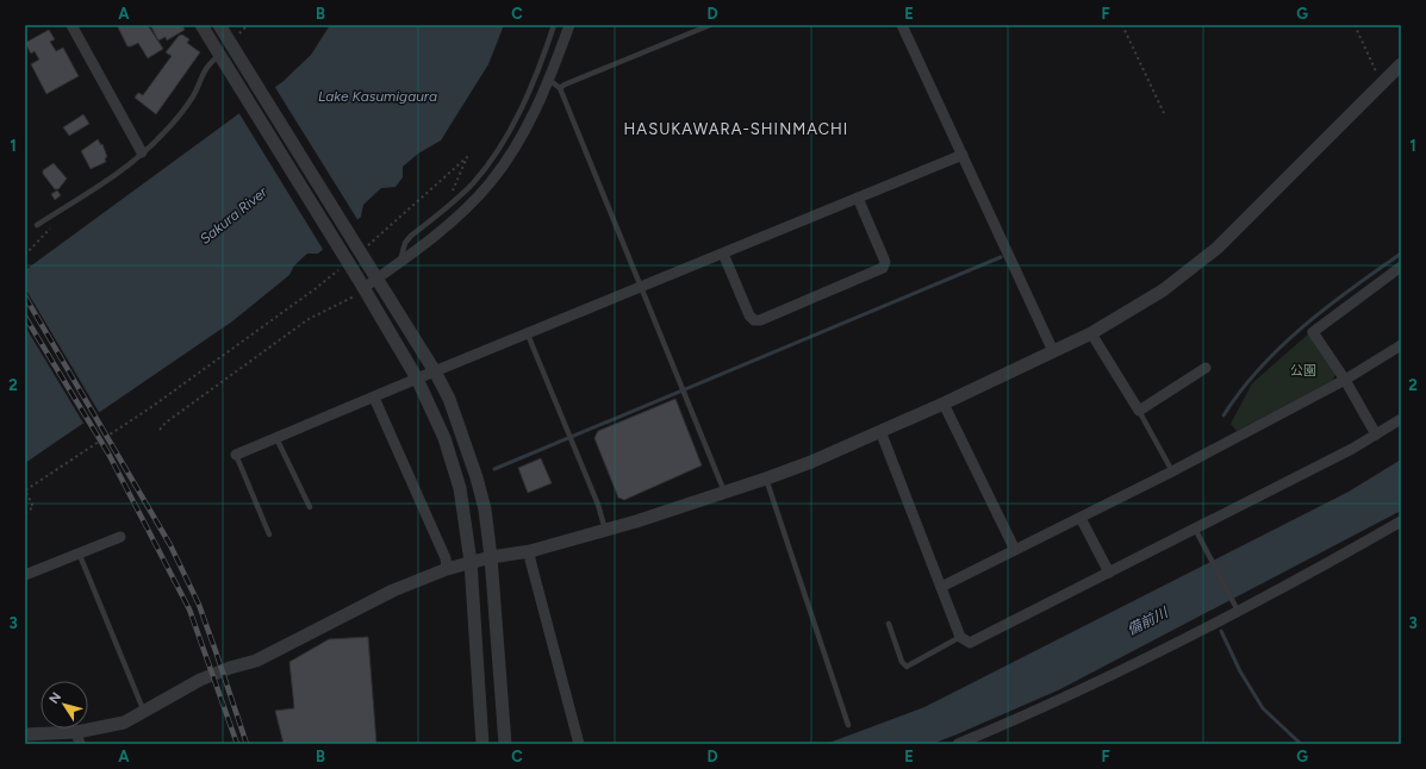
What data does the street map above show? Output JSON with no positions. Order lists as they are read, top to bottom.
{
  "districts": ["HASUKAWARA-SHINMACHI"],
  "water": ["Lake Kasumigaura", "Sakura River", "備前川"],
  "parks": ["公園"],
  "north": "top left",
  "grid": {
    "columns": [
      "A",
      "B",
      "C",
      "D",
      "E",
      "F",
      "G"
    ],
    "rows": ["1", "2", "3"]
  }
}
